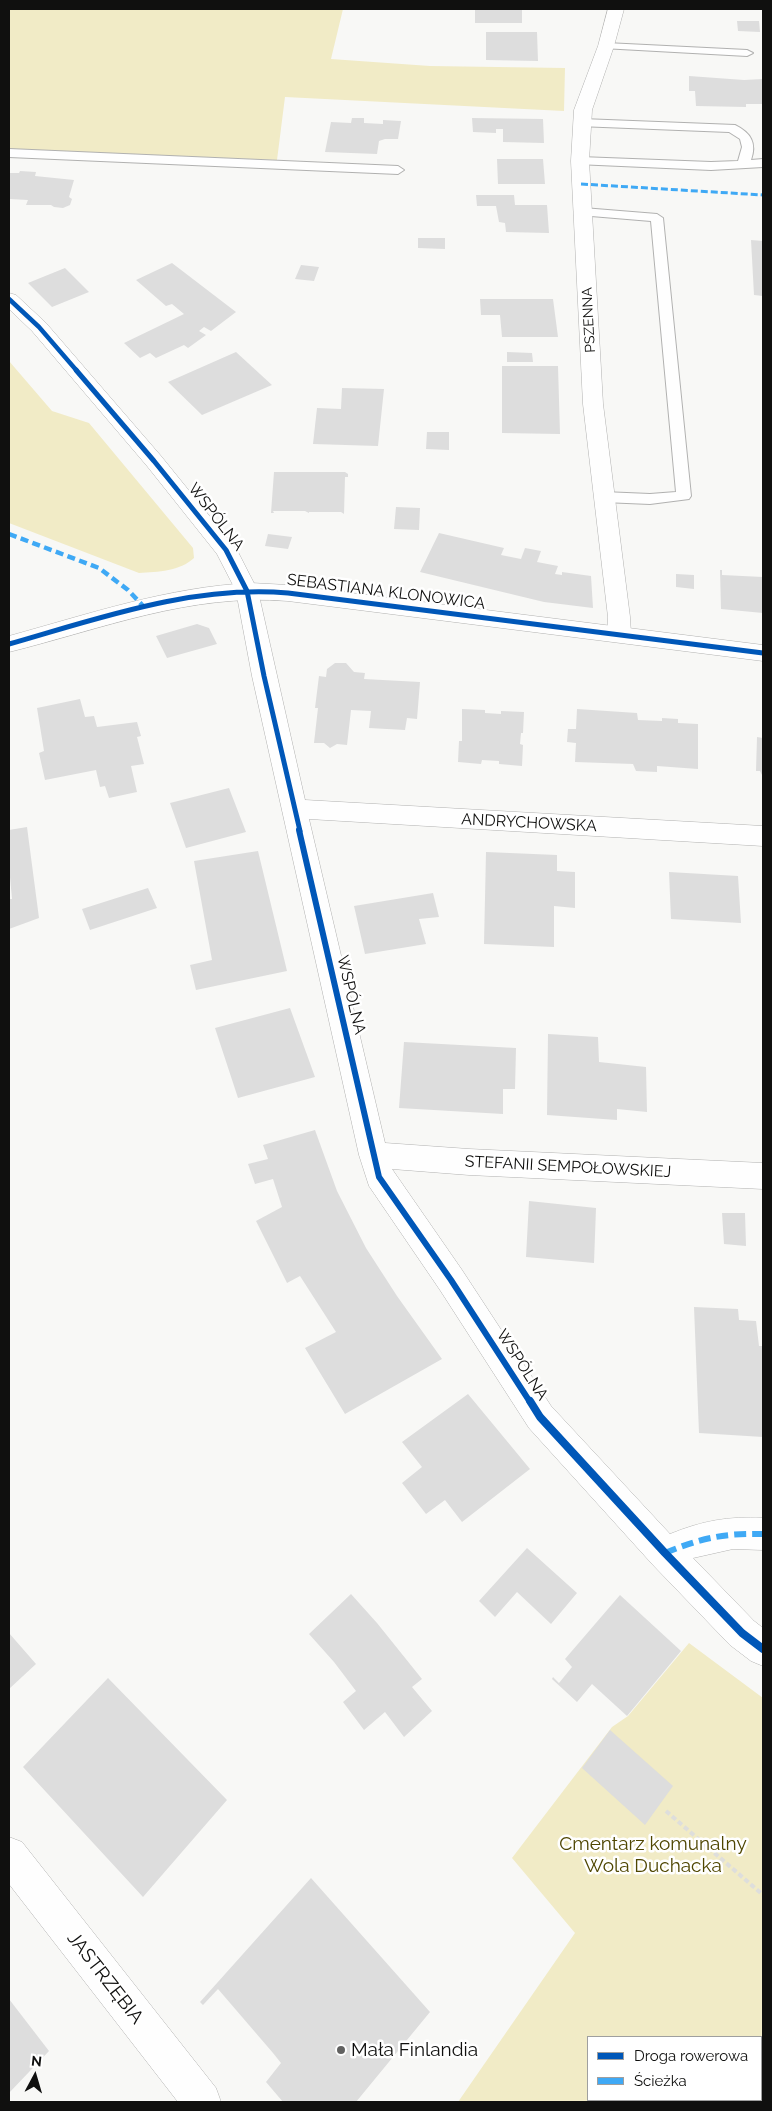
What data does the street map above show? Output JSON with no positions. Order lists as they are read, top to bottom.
{
  "streets": {
    "street": [
      "PSZENNA",
      "WSPÓLNA",
      "SEBASTIANA KLONOWICA",
      "ANDRYCHOWSKA",
      "STEFANII SEMPOŁOWSKIEJ",
      "JASTRZĘBIA"
    ]
  },
  "crossings": [
    ["PSZENNA", "SEBASTIANA KLONOWICA"],
    ["WSPÓLNA", "SEBASTIANA KLONOWICA"],
    ["WSPÓLNA", "ANDRYCHOWSKA"],
    ["WSPÓLNA", "STEFANII SEMPOŁOWSKIEJ"]
  ],
  "parks": ["Cmentarz komunalny Wola Duchacka"],
  "places": ["Mała Finlandia"],
  "legend": ["Droga rowerowa", "Ścieżka"],
  "north": "top"
}
